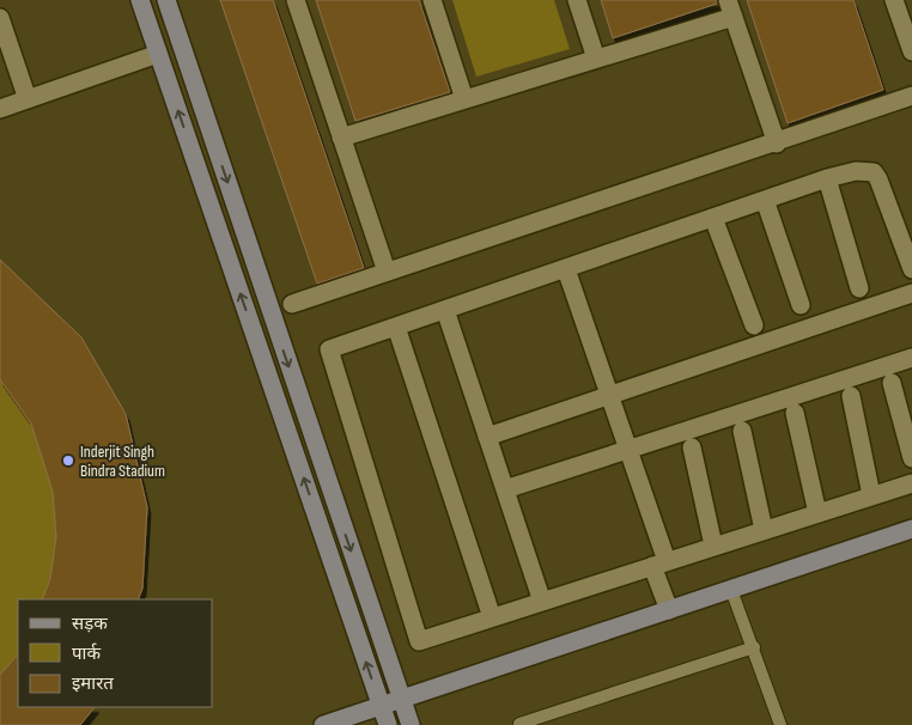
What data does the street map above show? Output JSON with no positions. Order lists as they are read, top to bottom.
{
  "places": ["Inderjit Singh Bindra Stadium"],
  "legend": ["सड़क", "पार्क", "इमारत"]
}
